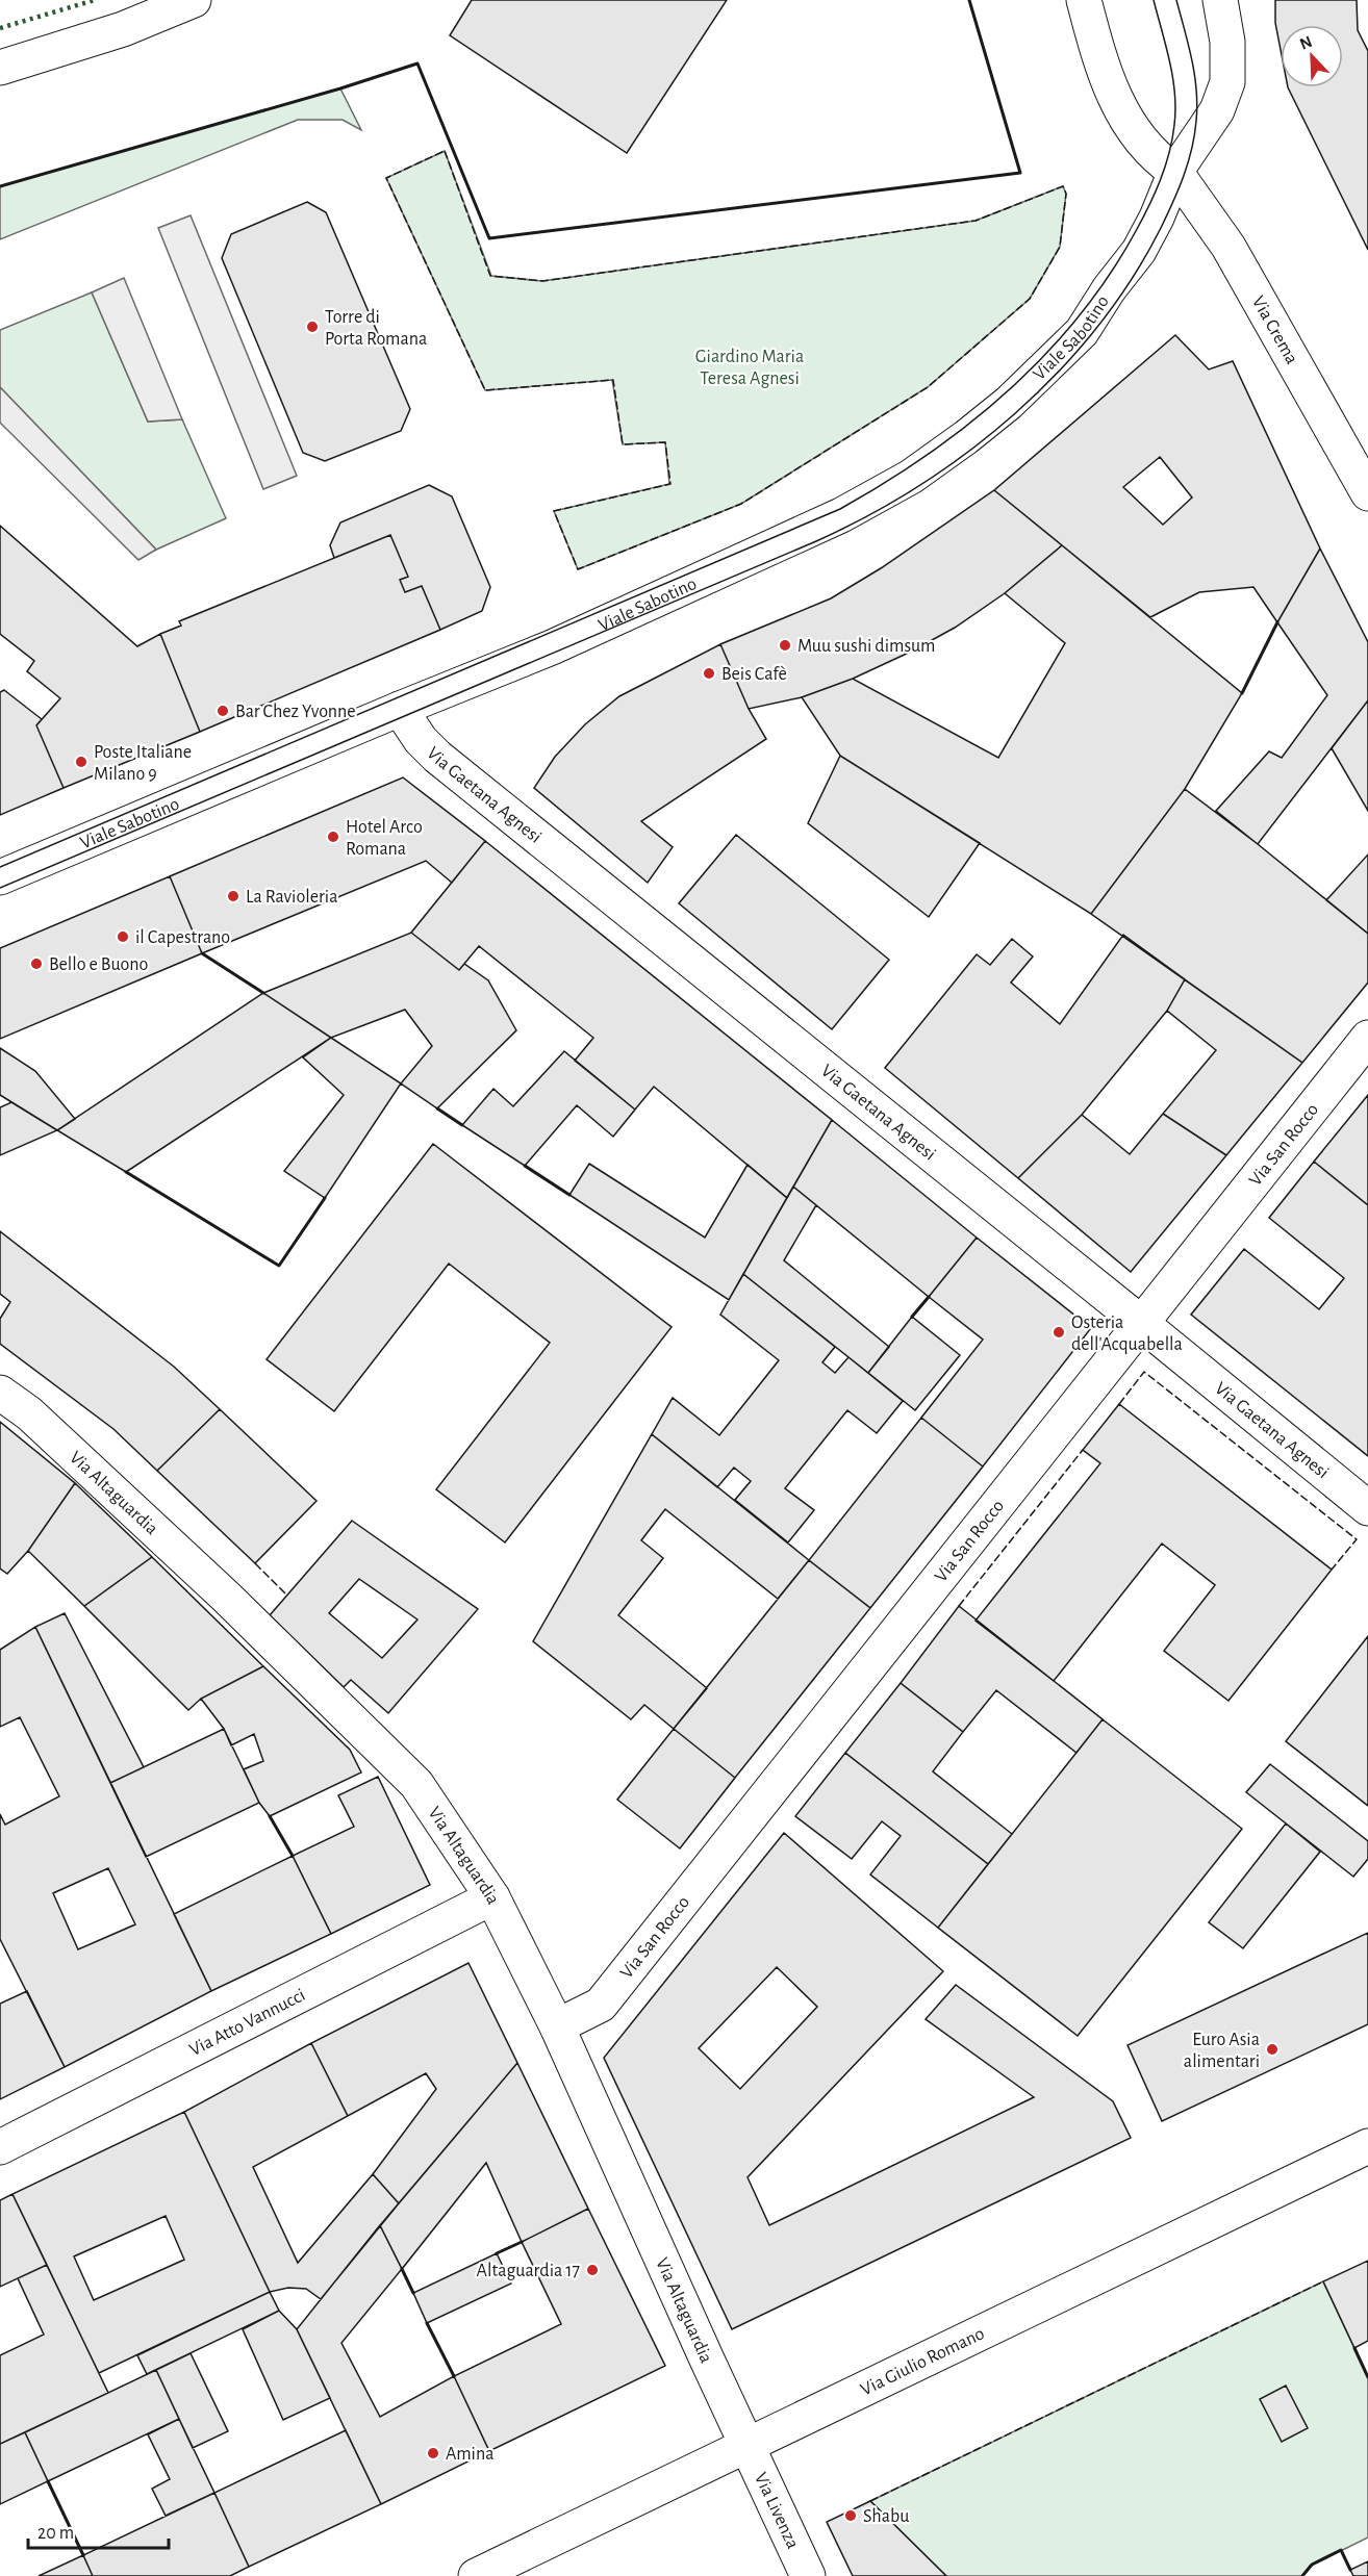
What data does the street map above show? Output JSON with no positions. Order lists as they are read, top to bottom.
{
  "streets": {
    "street": [
      "Via Crema",
      "Viale Sabotino",
      "Via Gaetana Agnesi",
      "Via San Rocco",
      "Via Altaguardia",
      "Via Atto Vannucci",
      "Via Giulio Romano",
      "Via Livenza"
    ]
  },
  "crossings": [
    ["Via Crema", "Viale Sabotino"],
    ["Viale Sabotino", "Via Gaetana Agnesi"],
    ["Via Gaetana Agnesi", "Via San Rocco"],
    ["Via San Rocco", "Via Altaguardia"],
    ["Via Altaguardia", "Via Atto Vannucci"],
    ["Via Altaguardia", "Via Giulio Romano"],
    ["Via Altaguardia", "Via Livenza"],
    ["Via Giulio Romano", "Via Livenza"]
  ],
  "parks": ["Giardino Maria Teresa Agnesi"],
  "places": [
    "Torre di Porta Romana",
    "Muu sushi dimsum",
    "Beis Cafè",
    "Bar Chez Yvonne",
    "Poste Italiane Milano 9",
    "Hotel Arco Romana",
    "La Ravioleria",
    "il Capestrano",
    "Bello e Buono",
    "Osteria dell'Acquabella",
    "Euro Asia alimentari",
    "Altaguardia 17",
    "Amina",
    "Shabu"
  ],
  "scale_bar": "20 m",
  "north": "top left"
}
